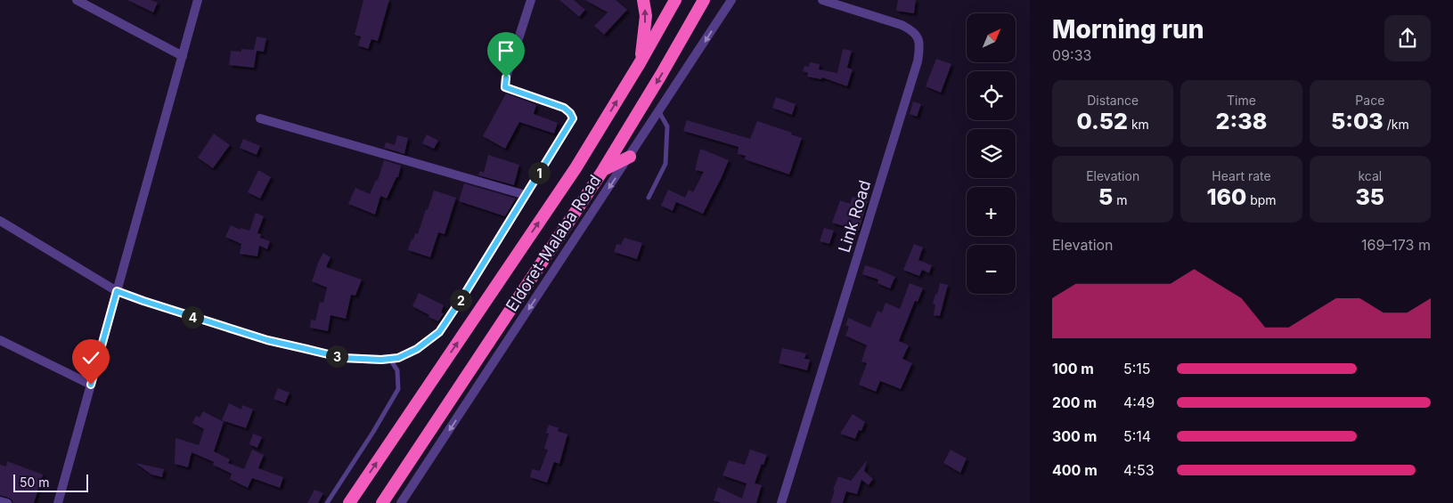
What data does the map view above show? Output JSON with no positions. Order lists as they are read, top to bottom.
{
  "streets": {
    "highway": ["Eldoret-Malaba Road"],
    "street": ["Link Road"]
  },
  "scale_bar": "50 m",
  "north": "top right",
  "page": {
    "heading": ["Morning run", "09:33"],
    "map_buttons": ["+", "−"],
    "stats": [
      ["Distance", "0.52 km"],
      ["Time", "2:38"],
      ["Pace", "5:03 /km"],
      ["Elevation", "5 m"],
      ["Heart rate", "160 bpm"],
      ["kcal", "35"]
    ],
    "pins": [
      "1",
      "2",
      "4",
      "3"
    ],
    "chart": ["Elevation", "169–173 m"],
    "list": [
      {
        "name": "100 m",
        "note": "5:15"
      },
      {
        "name": "200 m",
        "note": "4:49"
      },
      {
        "name": "300 m",
        "note": "5:14"
      },
      {
        "name": "400 m",
        "note": "4:53"
      }
    ],
    "scale": "50 m"
  }
}
